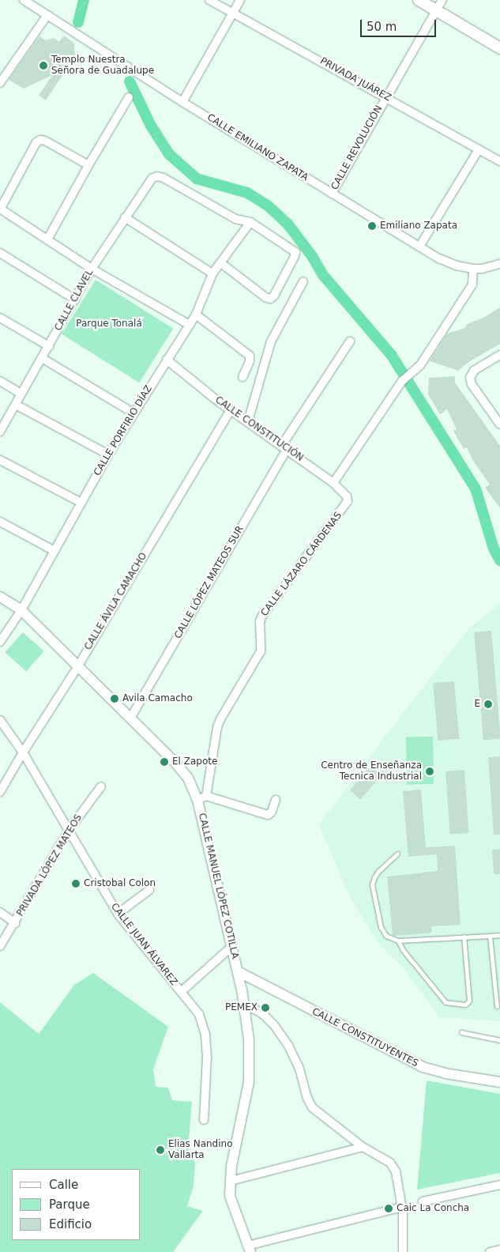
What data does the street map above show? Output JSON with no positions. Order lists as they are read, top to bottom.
{
  "streets": {
    "street": [
      "PRIVADA JUÁREZ",
      "CALLE EMILIANO ZAPATA",
      "CALLE REVOLUCIÓN",
      "CALLE CLAVEL",
      "CALLE CONSTITUCIÓN",
      "CALLE PORFIRIO DÍAZ",
      "CALLE LÁZARO CÁRDENAS",
      "CALLE LÓPEZ MATEOS SUR",
      "CALLE ÁVILA CAMACHO",
      "PRIVADA LÓPEZ MATEOS",
      "CALLE MANUEL LÓPEZ COTILLA",
      "CALLE JUAN ÁLVAREZ",
      "CALLE CONSTITUYENTES"
    ]
  },
  "crossings": [
    ["PRIVADA JUÁREZ", "CALLE REVOLUCIÓN"],
    ["CALLE EMILIANO ZAPATA", "CALLE REVOLUCIÓN"],
    ["CALLE CLAVEL", "CALLE PORFIRIO DÍAZ"],
    ["CALLE CONSTITUCIÓN", "CALLE PORFIRIO DÍAZ"],
    ["CALLE CONSTITUCIÓN", "CALLE LÁZARO CÁRDENAS"],
    ["CALLE CONSTITUCIÓN", "CALLE LÓPEZ MATEOS SUR"],
    ["CALLE CONSTITUCIÓN", "CALLE ÁVILA CAMACHO"],
    ["CALLE PORFIRIO DÍAZ", "CALLE MANUEL LÓPEZ COTILLA"],
    ["CALLE LÁZARO CÁRDENAS", "CALLE MANUEL LÓPEZ COTILLA"],
    ["CALLE LÓPEZ MATEOS SUR", "CALLE MANUEL LÓPEZ COTILLA"],
    ["CALLE ÁVILA CAMACHO", "CALLE MANUEL LÓPEZ COTILLA"],
    ["CALLE ÁVILA CAMACHO", "CALLE JUAN ÁLVAREZ"],
    ["PRIVADA LÓPEZ MATEOS", "CALLE JUAN ÁLVAREZ"],
    ["CALLE MANUEL LÓPEZ COTILLA", "CALLE CONSTITUYENTES"]
  ],
  "parks": ["Parque Tonalá"],
  "places": [
    "Templo Nuestra Señora de Guadalupe",
    "Emiliano Zapata",
    "Avila Camacho",
    "E",
    "El Zapote",
    "Centro de Enseñanza Tecnica Industrial",
    "Cristobal Colon",
    "PEMEX",
    "Elias Nandino Vallarta",
    "Caic La Concha"
  ],
  "legend": ["Calle", "Parque", "Edificio"],
  "scale_bar": "50 m"
}
